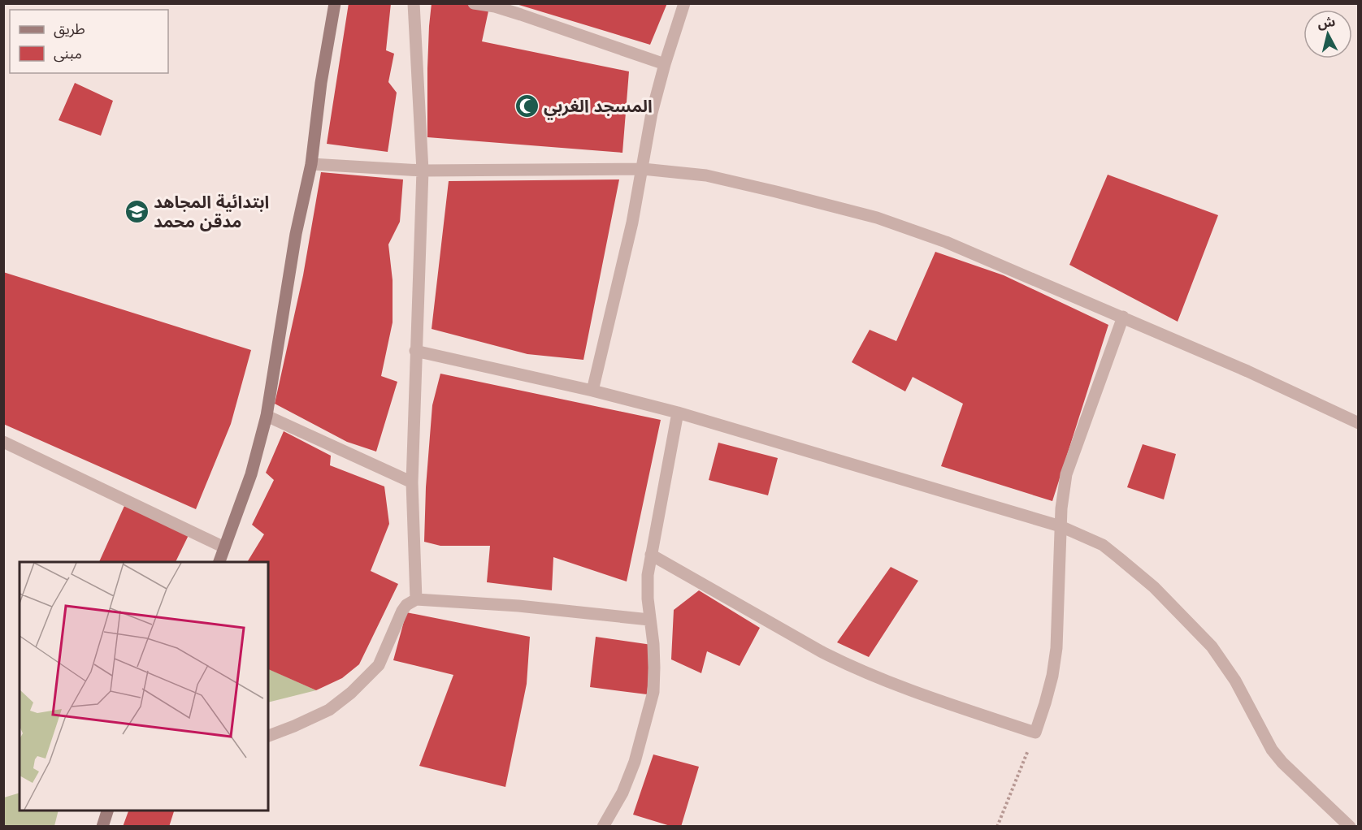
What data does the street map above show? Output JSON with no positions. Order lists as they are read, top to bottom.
{
  "places": {
    "mosque": ["المسجد الغربي"],
    "school or university": ["ابتدائية المجاهد مدقن محمد"]
  },
  "legend": ["طريق", "مبنى"],
  "north": "top"
}
